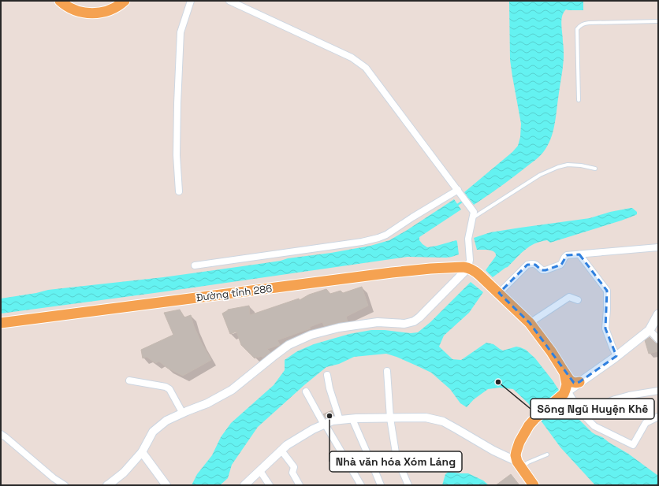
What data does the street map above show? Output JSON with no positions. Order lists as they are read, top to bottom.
{
  "streets": {
    "main road": ["Đường tỉnh 286"]
  },
  "places": ["Sông Ngũ Huyện Khê", "Nhà văn hóa Xóm Láng"]
}
